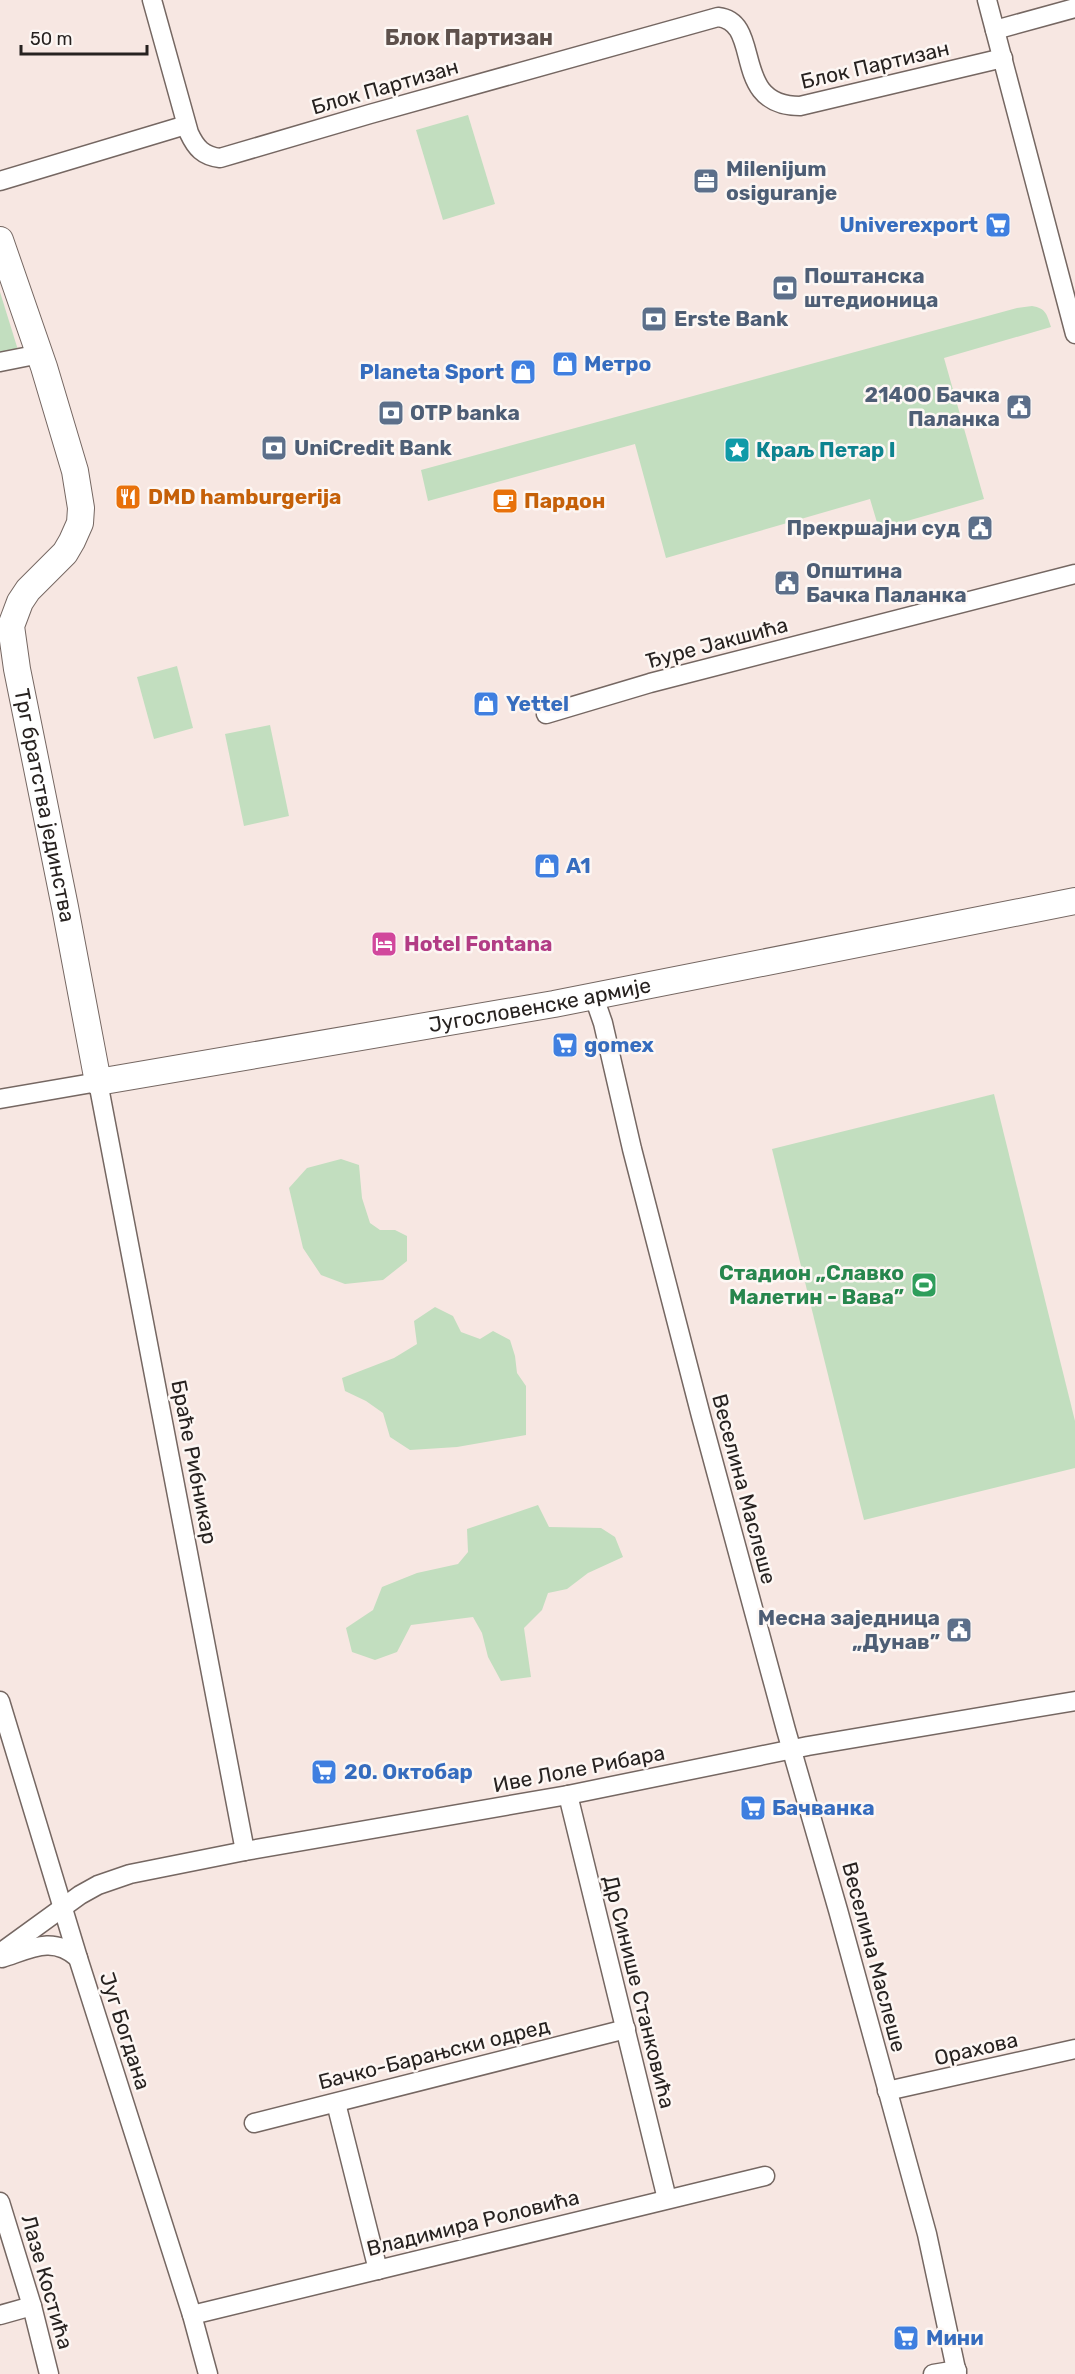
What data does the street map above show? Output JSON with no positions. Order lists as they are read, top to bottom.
{
  "streets": {
    "street": [
      "Блок Партизан",
      "Ђуре Јакшића",
      "Трг братства јединства",
      "Југословенске армије",
      "Браће Рибникар",
      "Веселина Маслеше",
      "Иве Лоле Рибара",
      "Др Синише Станковића",
      "Југ Богдана",
      "Орахова",
      "Бачко-Барањски одред",
      "Владимира Роловића",
      "Лазе Костића"
    ]
  },
  "crossings": [
    ["Трг братства јединства", "Југословенске армије"],
    ["Трг братства јединства", "Браће Рибникар"],
    ["Југословенске армије", "Браће Рибникар"],
    ["Југословенске армије", "Веселина Маслеше"],
    ["Браће Рибникар", "Иве Лоле Рибара"],
    ["Веселина Маслеше", "Иве Лоле Рибара"],
    ["Веселина Маслеше", "Орахова"],
    ["Иве Лоле Рибара", "Др Синише Станковића"],
    ["Иве Лоле Рибара", "Југ Богдана"],
    ["Др Синише Станковића", "Бачко-Барањски одред"],
    ["Др Синише Станковића", "Владимира Роловића"],
    ["Југ Богдана", "Владимира Роловића"]
  ],
  "districts": ["Блок Партизан"],
  "places": {
    "office": ["Milenijum osiguranje"],
    "supermarket": [
      "Univerexport",
      "gomex",
      "20. Октобар",
      "Бачванка",
      "Мини"
    ],
    "bank": [
      "Поштанска штедионица",
      "Erste Bank",
      "OTP banka",
      "UniCredit Bank"
    ],
    "shop": [
      "Метро",
      "Planeta Sport",
      "Yettel",
      "A1"
    ],
    "public building": [
      "21400 Бачка Паланка",
      "Прекршајни суд",
      "Општина Бачка Паланка",
      "Месна заједница „Дунав”"
    ],
    "place": ["Краљ Петар I"],
    "restaurant": ["DMD hamburgerija"],
    "cafe": ["Пардон"],
    "hotel": ["Hotel Fontana"],
    "sports": ["Стадион „Славко Малетин - Вава”"]
  },
  "scale_bar": "50 m"
}
